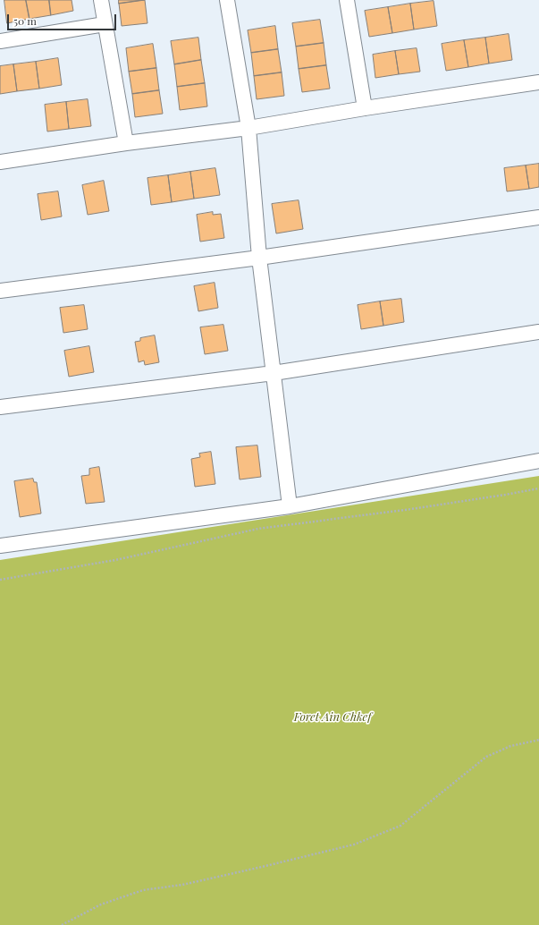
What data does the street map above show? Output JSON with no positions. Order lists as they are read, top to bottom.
{
  "parks": ["Foret Ain Chkef"],
  "scale_bar": "50 m"
}
